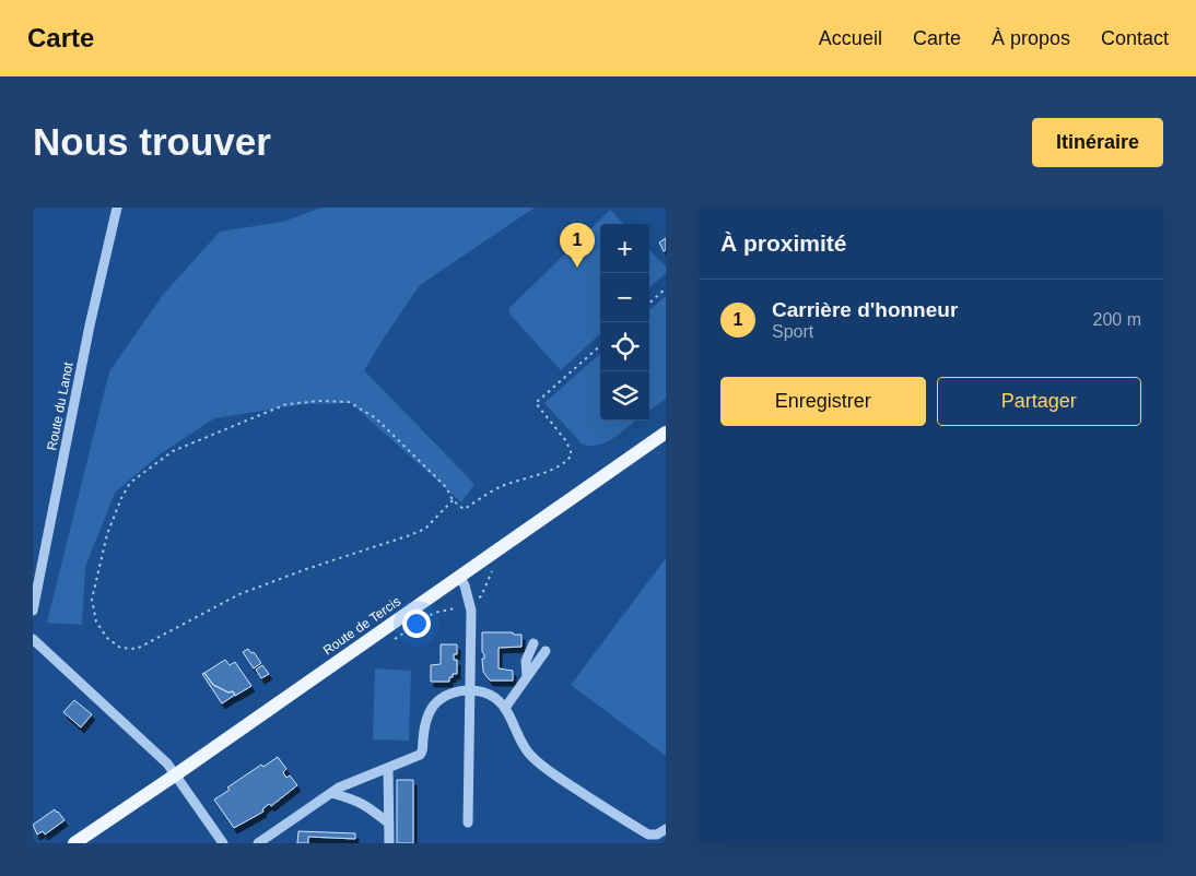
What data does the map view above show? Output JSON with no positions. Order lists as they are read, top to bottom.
{
  "streets": {
    "main road": ["Route de Tercis"],
    "street": ["Route du Lanot"]
  },
  "page": {
    "header": "Carte",
    "nav": [
      "Accueil",
      "Carte",
      "À propos",
      "Contact"
    ],
    "buttons": [
      "Itinéraire",
      ["Enregistrer", "Partager"]
    ],
    "title": "Nous trouver",
    "heading": "À proximité",
    "pins": "1",
    "map_buttons": ["+", "−"],
    "list": [
      {
        "mark": "1",
        "name": "Carrière d'honneur",
        "note": "Sport",
        "value": "200 m"
      }
    ]
  }
}
